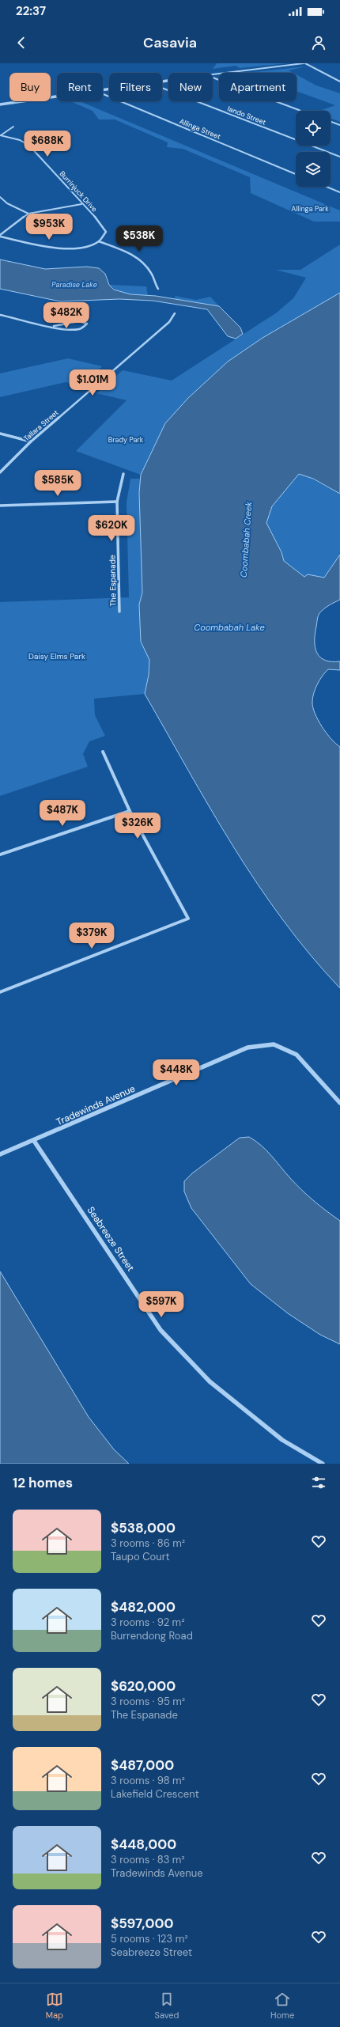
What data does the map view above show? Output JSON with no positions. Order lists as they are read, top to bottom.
{
  "streets": {
    "street": [
      "Iando Street",
      "Allinga Street",
      "Burrinjuck Drive",
      "Tallara Street",
      "The Espanade",
      "Tradewinds Avenue",
      "Seabreeze Street"
    ]
  },
  "crossings": [
    ["Tradewinds Avenue", "Seabreeze Street"]
  ],
  "water": ["Paradise Lake", "Coombabah Creek", "Coombabah Lake"],
  "parks": ["Allinga Park", "Brady Park", "Daisy Elms Park"],
  "page": {
    "status": "22:37",
    "header": "Casavia",
    "chip": [
      "Buy",
      "Rent",
      "Filters",
      "New",
      "Apartment"
    ],
    "price": [
      "$688K",
      "$953K",
      "$538K",
      "$482K",
      "$1.01M",
      "$585K",
      "$620K",
      "$487K",
      "$326K",
      "$379K",
      "$448K",
      "$597K"
    ],
    "heading": "12 homes",
    "list": [
      {
        "name": "$538,000",
        "note": "3 rooms · 86 m² · Taupo Court"
      },
      {
        "name": "$482,000",
        "note": "3 rooms · 92 m² · Burrendong Road"
      },
      {
        "name": "$620,000",
        "note": "3 rooms · 95 m² · The Espanade"
      },
      {
        "name": "$487,000",
        "note": "3 rooms · 98 m² · Lakefield Crescent"
      },
      {
        "name": "$448,000",
        "note": "3 rooms · 83 m² · Tradewinds Avenue"
      },
      {
        "name": "$597,000",
        "note": "5 rooms · 123 m² · Seabreeze Street"
      }
    ],
    "tabs": ["Map", "Saved", "Home"]
  }
}
